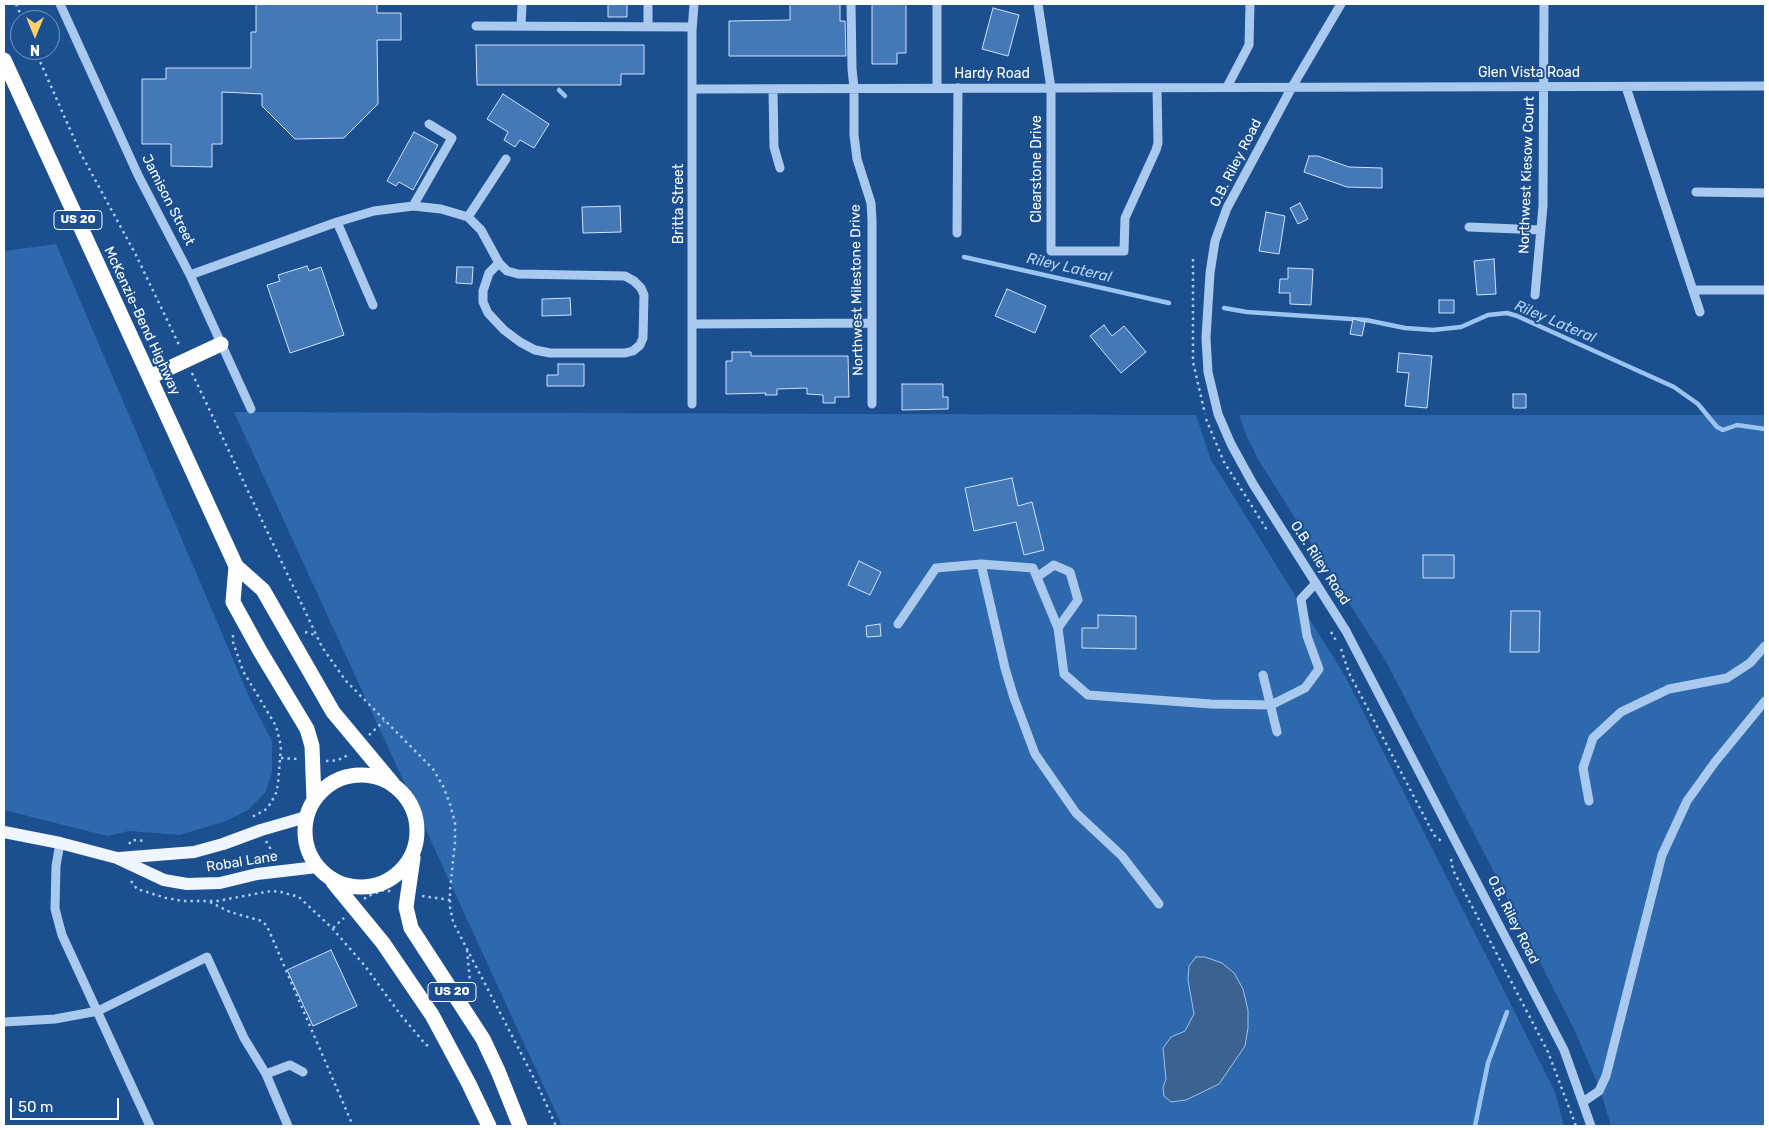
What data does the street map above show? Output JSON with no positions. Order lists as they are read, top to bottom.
{
  "streets": {
    "highway": ["US 20", "McKenzie-Bend Highway"],
    "main road": ["Robal Lane"],
    "street": [
      "Glen Vista Road",
      "Hardy Road",
      "O.B. Riley Road",
      "Clearstone Drive",
      "Northwest Kiesow Court",
      "Jamison Street",
      "Britta Street",
      "Northwest Milestone Drive"
    ]
  },
  "crossings": [
    ["Glen Vista Road", "Hardy Road"],
    ["Glen Vista Road", "O.B. Riley Road"],
    ["Glen Vista Road", "Northwest Kiesow Court"],
    ["Hardy Road", "O.B. Riley Road"],
    ["Hardy Road", "Clearstone Drive"],
    ["Hardy Road", "Britta Street"],
    ["Hardy Road", "Northwest Milestone Drive"],
    ["US 20", "McKenzie-Bend Highway"],
    ["US 20", "Robal Lane"],
    ["McKenzie-Bend Highway", "Robal Lane"]
  ],
  "water": ["Riley Lateral"],
  "scale_bar": "50 m",
  "north": "bottom"
}
